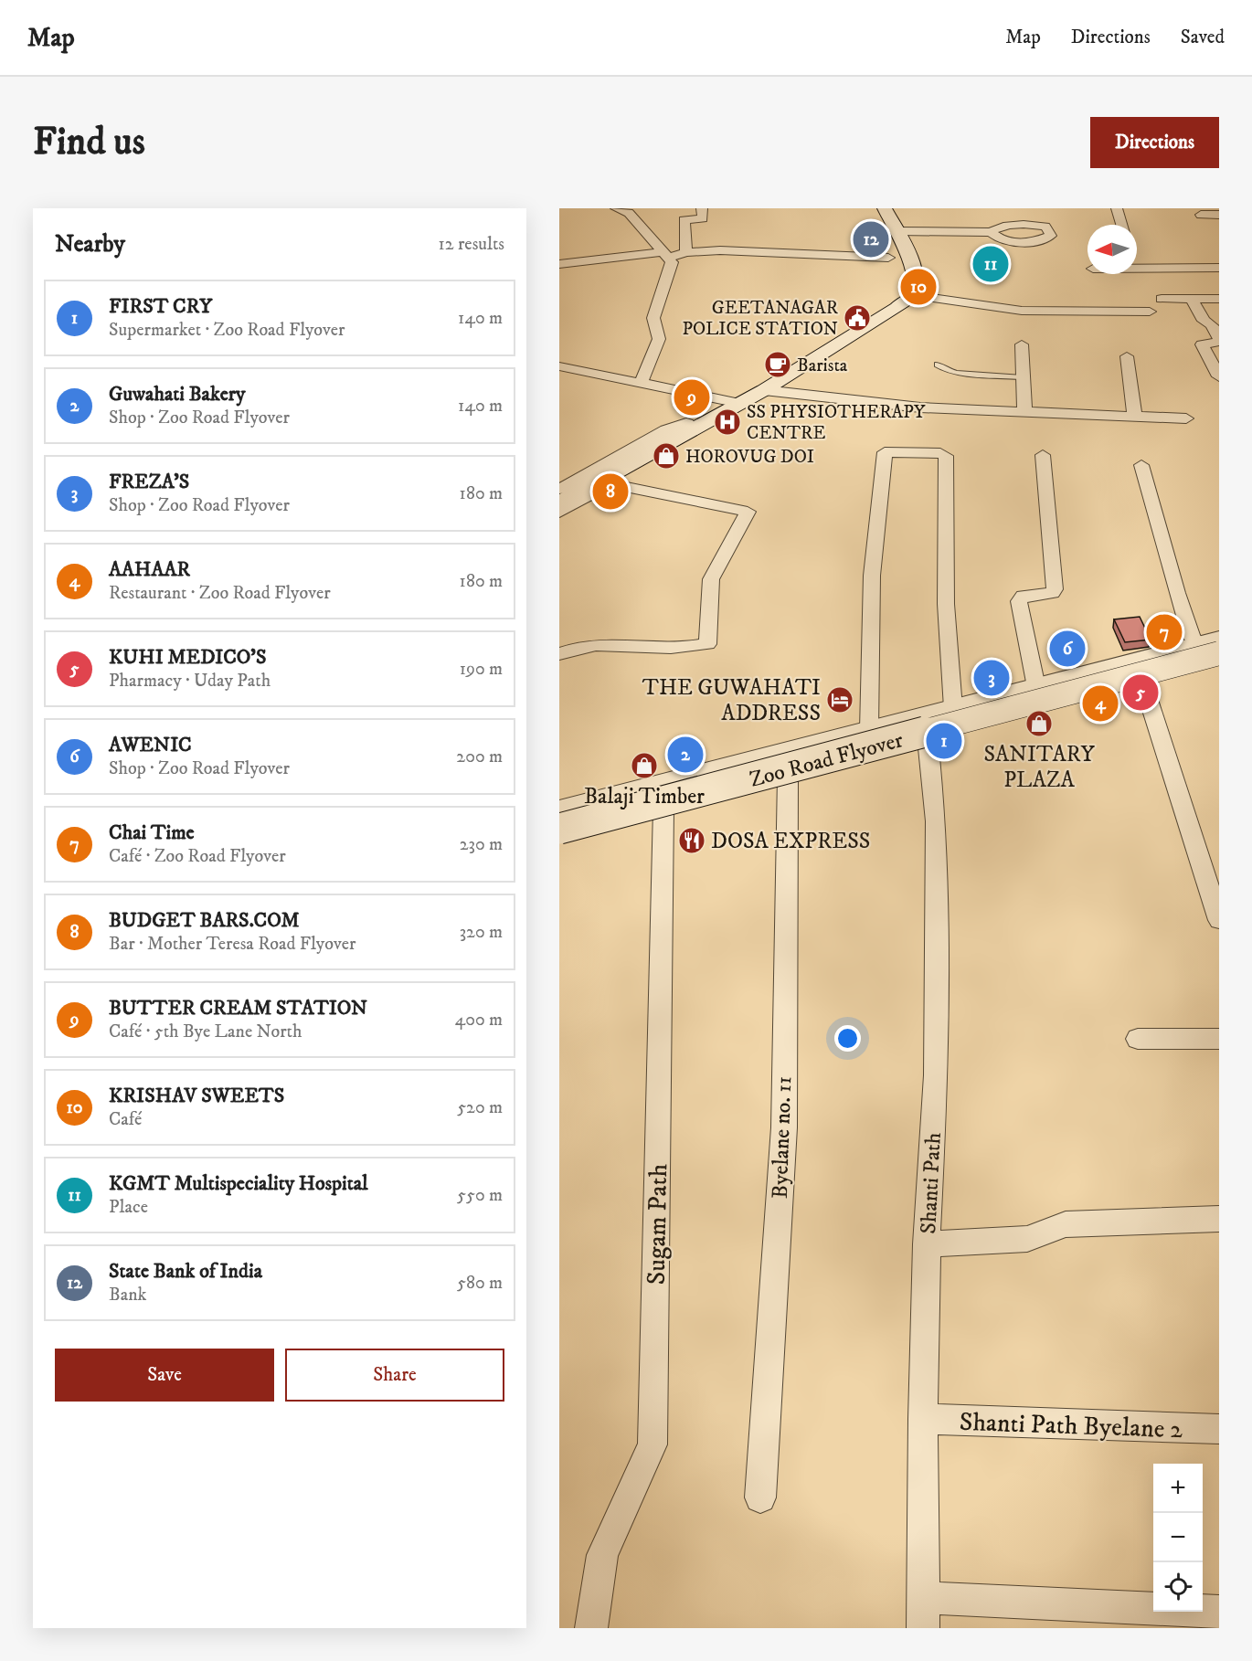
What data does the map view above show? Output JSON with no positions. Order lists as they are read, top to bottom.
{
  "streets": {
    "main road": ["Zoo Road Flyover"],
    "street": [
      "Byelane no. 11",
      "Shanti Path",
      "Sugam Path",
      "Shanti Path Byelane 2"
    ]
  },
  "crossings": [
    ["Shanti Path", "Shanti Path Byelane 2"]
  ],
  "places": {
    "public building": ["GEETANAGAR POLICE STATION"],
    "cafe": ["Barista"],
    "hospital": ["SS PHYSIOTHERAPY CENTRE"],
    "shop": ["HOROVUG DOI", "SANITARY PLAZA", "Balaji Timber"],
    "hotel": ["THE GUWAHATI ADDRESS"],
    "restaurant": ["DOSA EXPRESS"]
  },
  "north": "left",
  "page": {
    "header": "Map",
    "nav": ["Map", "Directions", "Saved"],
    "buttons": [
      "Directions",
      ["Save", "Share"]
    ],
    "title": "Find us",
    "heading": ["Nearby", "12 results"],
    "pins": [
      "12",
      "11",
      "10",
      "9",
      "8",
      "7",
      "6",
      "3",
      "5",
      "4",
      "1",
      "2"
    ],
    "list": [
      {
        "mark": "1",
        "name": "FIRST CRY",
        "note": "Supermarket · Zoo Road Flyover",
        "value": "140 m"
      },
      {
        "mark": "2",
        "name": "Guwahati Bakery",
        "note": "Shop · Zoo Road Flyover",
        "value": "140 m"
      },
      {
        "mark": "3",
        "name": "FREZA'S",
        "note": "Shop · Zoo Road Flyover",
        "value": "180 m"
      },
      {
        "mark": "4",
        "name": "AAHAAR",
        "note": "Restaurant · Zoo Road Flyover",
        "value": "180 m"
      },
      {
        "mark": "5",
        "name": "KUHI MEDICO'S",
        "note": "Pharmacy · Uday Path",
        "value": "190 m"
      },
      {
        "mark": "6",
        "name": "AWENIC",
        "note": "Shop · Zoo Road Flyover",
        "value": "200 m"
      },
      {
        "mark": "7",
        "name": "Chai Time",
        "note": "Café · Zoo Road Flyover",
        "value": "230 m"
      },
      {
        "mark": "8",
        "name": "BUDGET BARS.COM",
        "note": "Bar · Mother Teresa Road Flyover",
        "value": "320 m"
      },
      {
        "mark": "9",
        "name": "BUTTER CREAM STATION",
        "note": "Café · 5th Bye Lane North",
        "value": "400 m"
      },
      {
        "mark": "10",
        "name": "KRISHAV SWEETS",
        "note": "Café",
        "value": "520 m"
      },
      {
        "mark": "11",
        "name": "KGMT Multispeciality Hospital",
        "note": "Place",
        "value": "550 m"
      },
      {
        "mark": "12",
        "name": "State Bank of India",
        "note": "Bank",
        "value": "580 m"
      }
    ],
    "map_buttons": ["+", "−"]
  }
}
